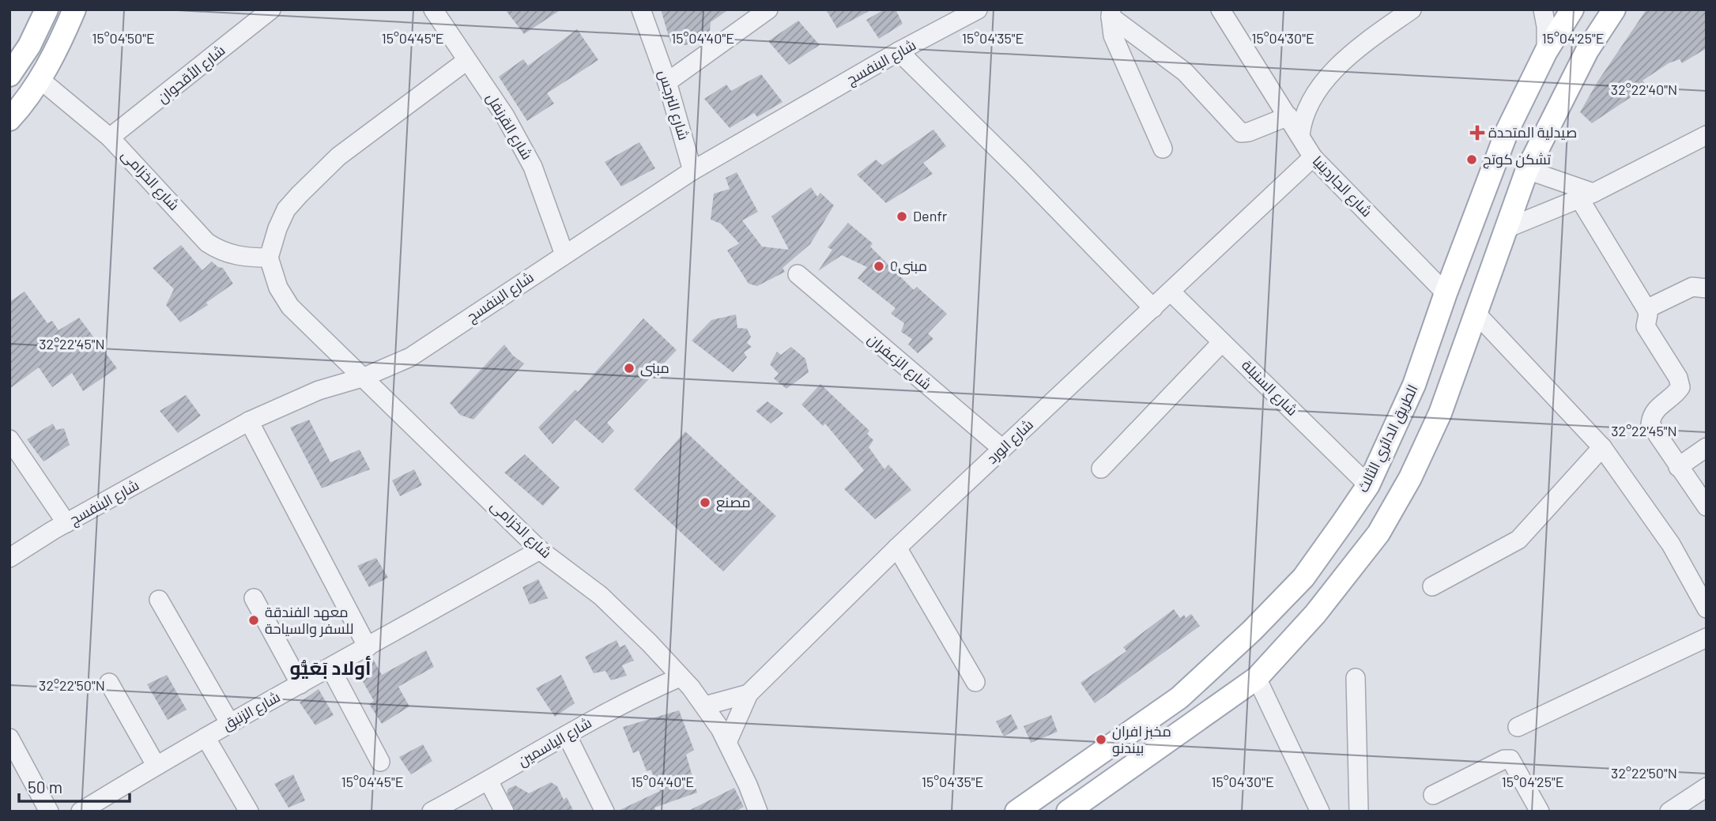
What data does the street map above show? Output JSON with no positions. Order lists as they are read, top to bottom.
{
  "streets": {
    "main road": ["الطريق الدائري الثالث"],
    "street": [
      "شارع البنفسج",
      "شارع الأقحوان",
      "شارع النرجس",
      "شارع القرنفل",
      "شارع الخزامى",
      "شارع الجاردينيا",
      "شارع الزعفران",
      "شارع السنبلة",
      "شارع الورد",
      "شارع الزنبق",
      "شارع الياسمين"
    ]
  },
  "crossings": [
    ["شارع البنفسج", "شارع النرجس"],
    ["شارع البنفسج", "شارع القرنفل"],
    ["شارع البنفسج", "شارع الخزامى"],
    ["شارع الأقحوان", "شارع الخزامى"],
    ["شارع الخزامى", "شارع الورد"],
    ["شارع الخزامى", "شارع الزنبق"],
    ["شارع الخزامى", "شارع الياسمين"],
    ["شارع الجاردينيا", "الطريق الدائري الثالث"],
    ["شارع الجاردينيا", "شارع الورد"],
    ["شارع الزعفران", "شارع الورد"],
    ["شارع السنبلة", "الطريق الدائري الثالث"],
    ["شارع السنبلة", "شارع الورد"]
  ],
  "districts": ["أولاد بَعَيُّو"],
  "places": {
    "health": ["صيدلية المتحدة"],
    "other": [
      "تشكن كوتج",
      "Denfr",
      "مبنى0",
      "مبنى",
      "مصنع",
      "معهد الفندقة للسفر والسياحة",
      "مخبز افران بيندنو"
    ]
  },
  "scale_bar": "50 m",
  "coordinates": [
    "15°04'50\"E",
    "15°04'45\"E",
    "15°04'40\"E",
    "15°04'35\"E",
    "15°04'30\"E",
    "15°04'25\"E",
    "32°22'40\"N",
    "32°22'45\"N",
    "32°22'50\"N"
  ]
}
